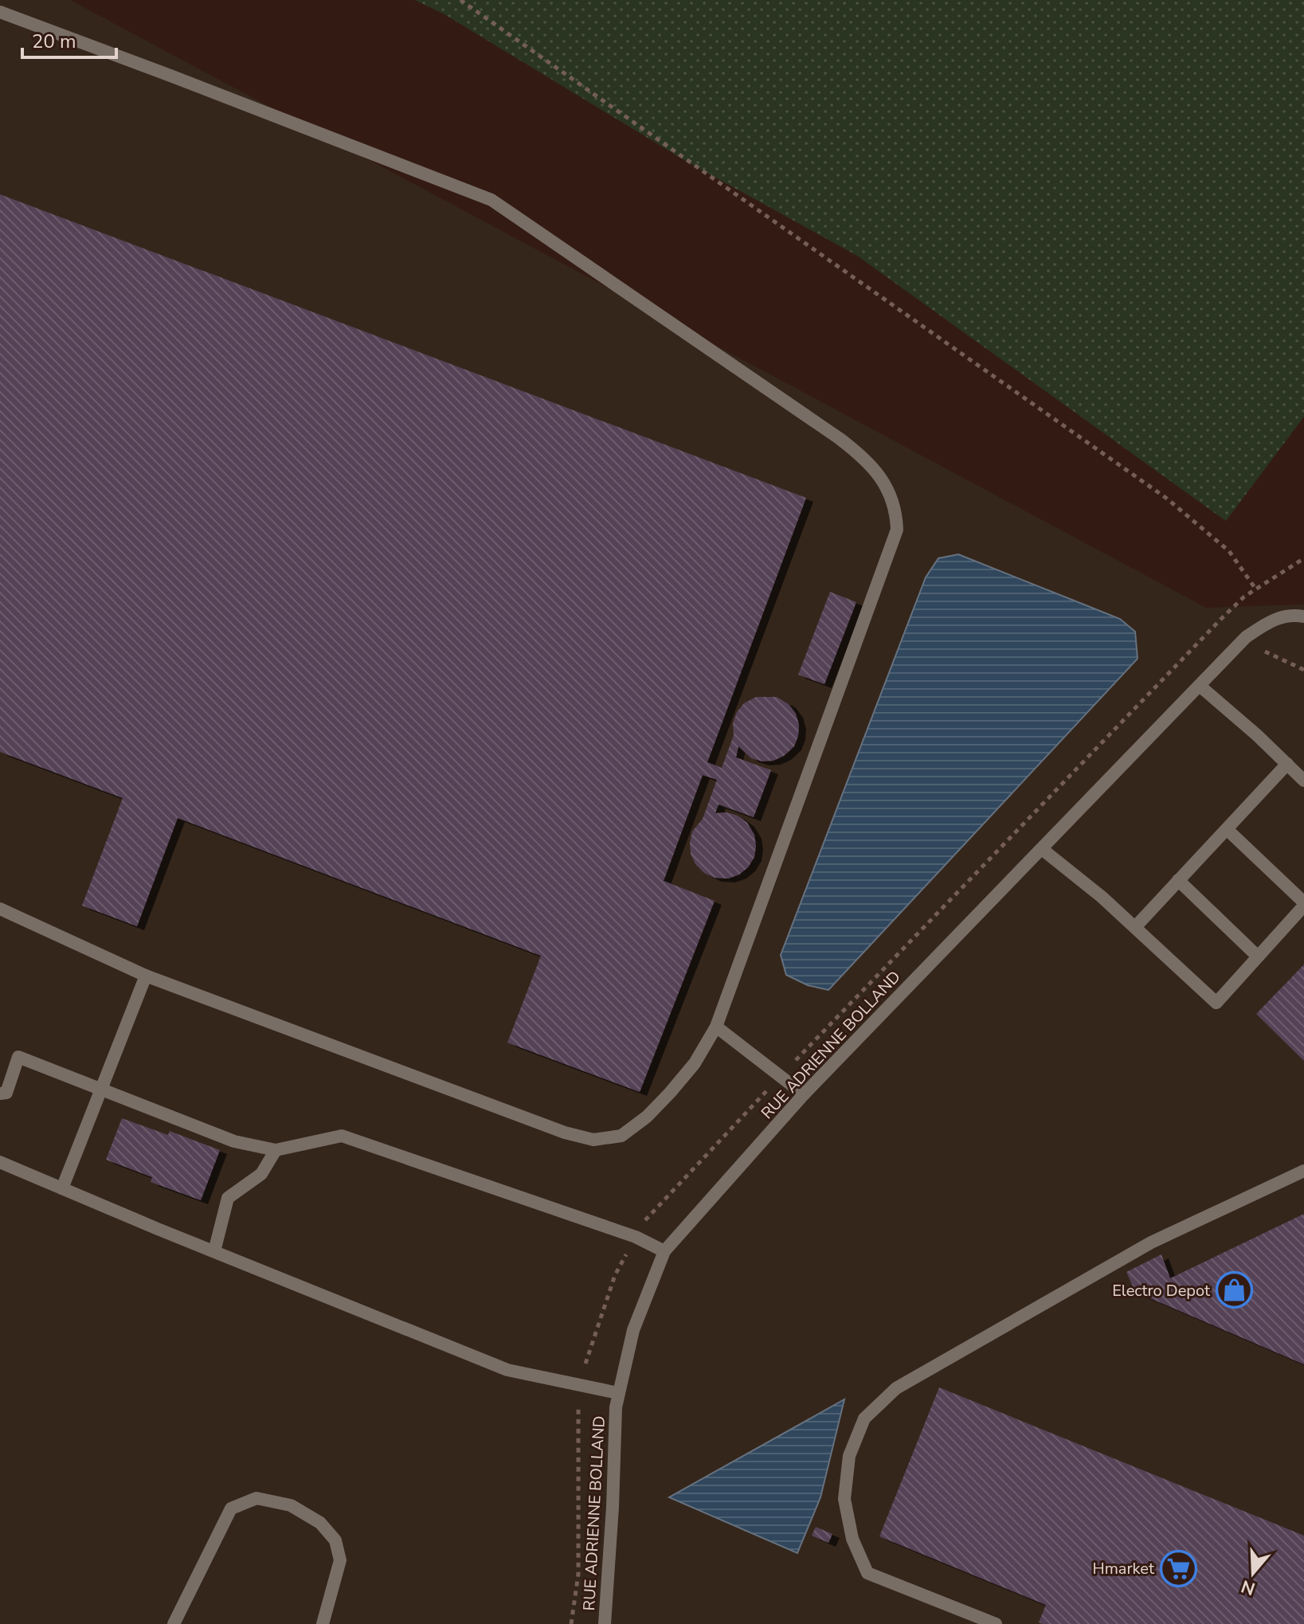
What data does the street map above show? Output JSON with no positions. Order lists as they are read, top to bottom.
{
  "streets": {
    "street": ["RUE ADRIENNE BOLLAND"]
  },
  "places": {
    "shop": ["Electro Depot"],
    "supermarket": ["Hmarket"]
  },
  "scale_bar": "20 m",
  "north": "bottom"
}
